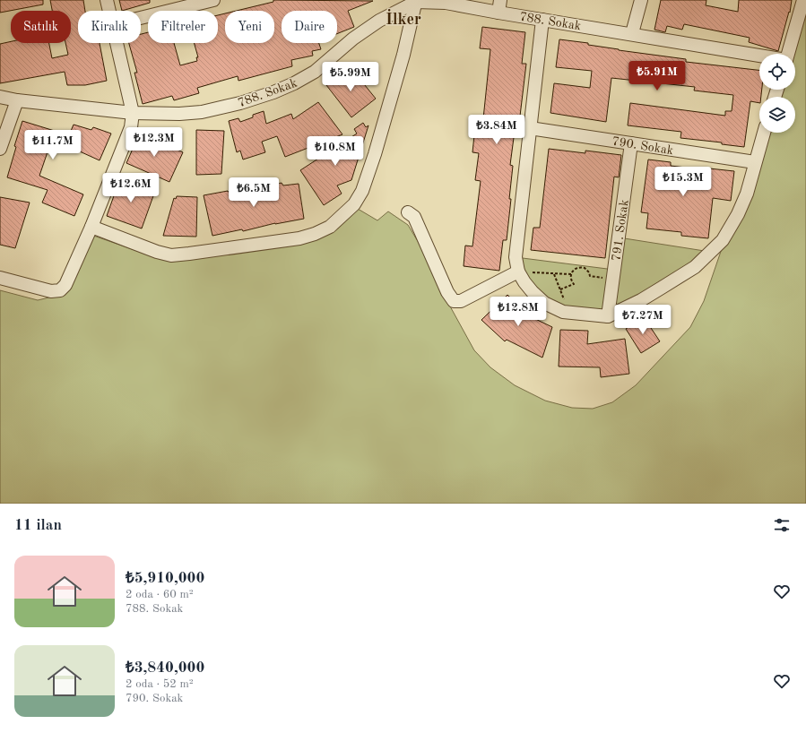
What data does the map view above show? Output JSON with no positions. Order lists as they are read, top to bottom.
{
  "streets": {
    "street": ["788. Sokak", "790. Sokak", "791. Sokak"]
  },
  "crossings": [
    ["790. Sokak", "791. Sokak"]
  ],
  "districts": ["İlker"],
  "page": {
    "chip": [
      "Satılık",
      "Kiralık",
      "Filtreler",
      "Yeni",
      "Daire"
    ],
    "price": [
      "₺5.91M",
      "₺5.99M",
      "₺3.84M",
      "₺12.3M",
      "₺11.7M",
      "₺10.8M",
      "₺15.3M",
      "₺12.6M",
      "₺6.5M",
      "₺12.8M",
      "₺7.27M"
    ],
    "heading": "11 ilan",
    "list": [
      {
        "name": "₺5,910,000",
        "note": "2 oda · 60 m² · 788. Sokak"
      },
      {
        "name": "₺3,840,000",
        "note": "2 oda · 52 m² · 790. Sokak"
      }
    ]
  }
}
